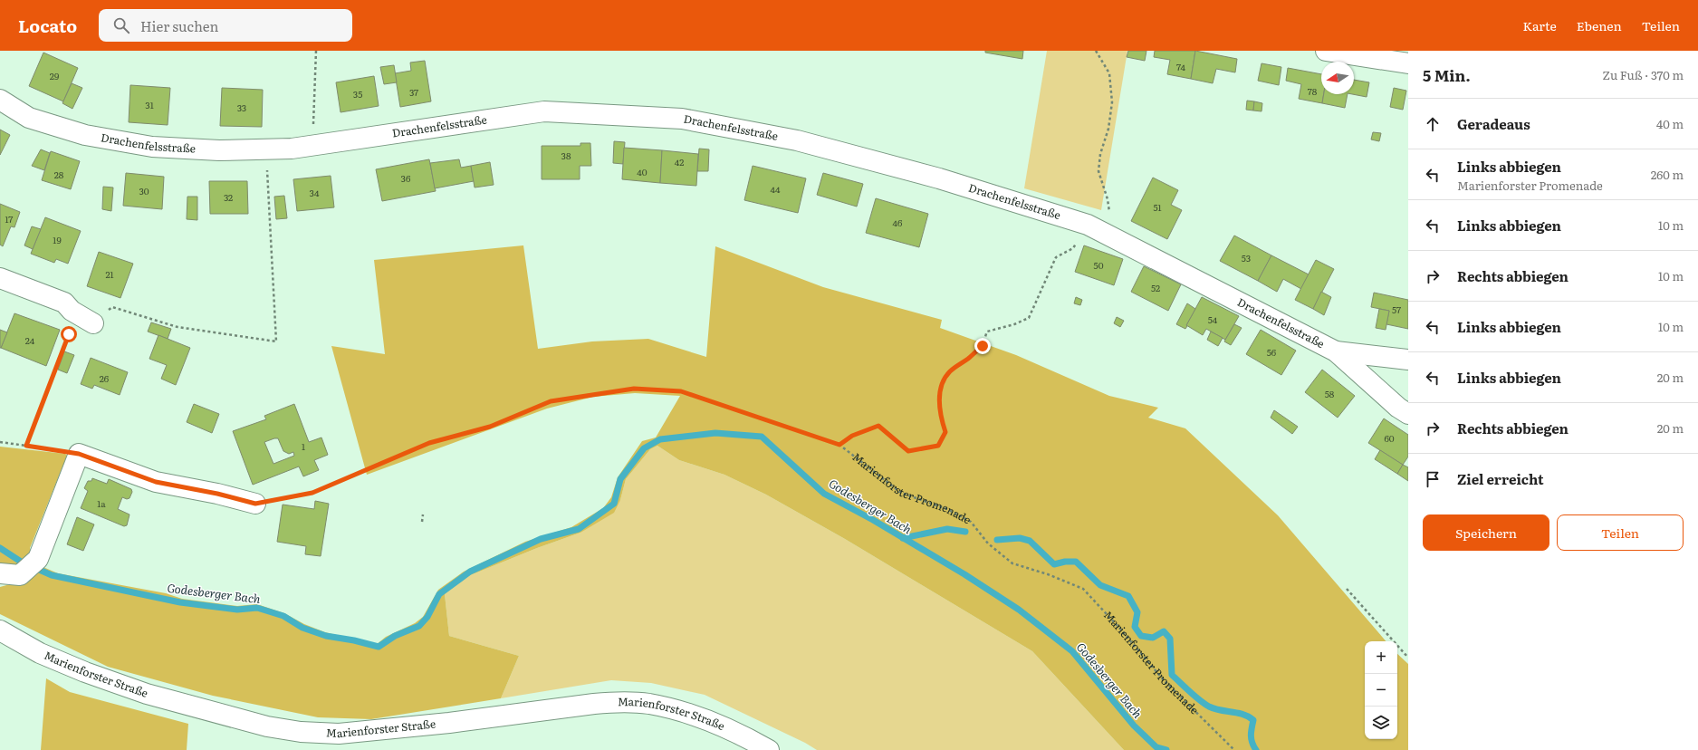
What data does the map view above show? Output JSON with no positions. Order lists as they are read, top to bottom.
{
  "streets": {
    "street": ["Drachenfelsstraße", "Marienforster Straße"],
    "path": ["Marienforster Promenade"]
  },
  "water": ["Godesberger Bach"],
  "house_numbers": [
    "74",
    "29",
    "78",
    "37",
    "35",
    "31",
    "33",
    "38",
    "42",
    "40",
    "28",
    "36",
    "44",
    "30",
    "34",
    "32",
    "51",
    "17",
    "46",
    "19",
    "53",
    "50",
    "21",
    "52",
    "57",
    "54",
    "24",
    "56",
    "26",
    "58",
    "60",
    "1",
    "1a"
  ],
  "north": "left",
  "page": {
    "header": "Locato",
    "search": "Hier suchen",
    "nav": ["Karte", "Ebenen", "Teilen"],
    "heading": ["5 Min.", "Zu Fuß · 370 m"],
    "list": [
      ["Geradeaus", "40 m"],
      ["Links abbiegen", "Marienforster Promenade", "260 m"],
      ["Links abbiegen", "10 m"],
      ["Rechts abbiegen", "10 m"],
      ["Links abbiegen", "10 m"],
      ["Links abbiegen", "20 m"],
      ["Rechts abbiegen", "20 m"],
      "Ziel erreicht"
    ],
    "buttons": ["Speichern", "Teilen"],
    "map_buttons": ["+", "−"]
  }
}
